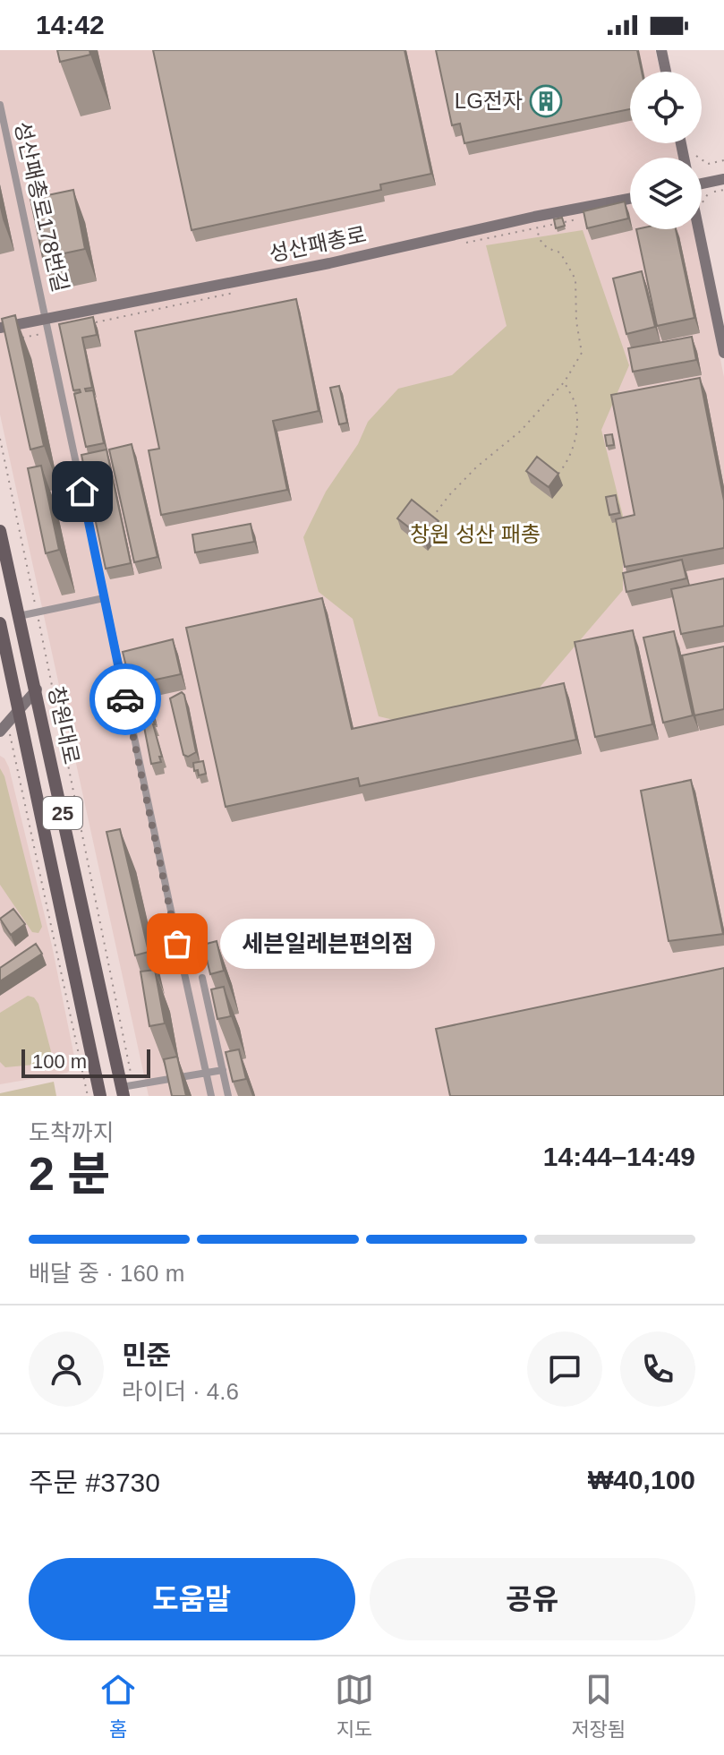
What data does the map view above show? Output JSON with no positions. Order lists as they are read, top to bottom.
{
  "streets": {
    "main road": ["성산패총로", "창원대로", "25"],
    "street": ["성산패총로178번길"]
  },
  "crossings": [
    ["성산패총로178번길", "성산패총로"]
  ],
  "parks": ["창원 성산 패총"],
  "places": {
    "building": ["LG전자"],
    "other": ["세븐일레븐편의점"]
  },
  "scale_bar": "100 m",
  "page": {
    "status": "14:42",
    "bubble": "세븐일레븐편의점",
    "scale": "100 m",
    "heading": ["2 분", "도착까지", "14:44–14:49"],
    "panel": [
      "민준",
      "라이더 · 4.6",
      "주문 #3730",
      "₩40,100"
    ],
    "bar": "배달 중 · 160 m",
    "buttons": ["도움말", "공유"],
    "tabs": ["홈", "지도", "저장됨"]
  }
}
